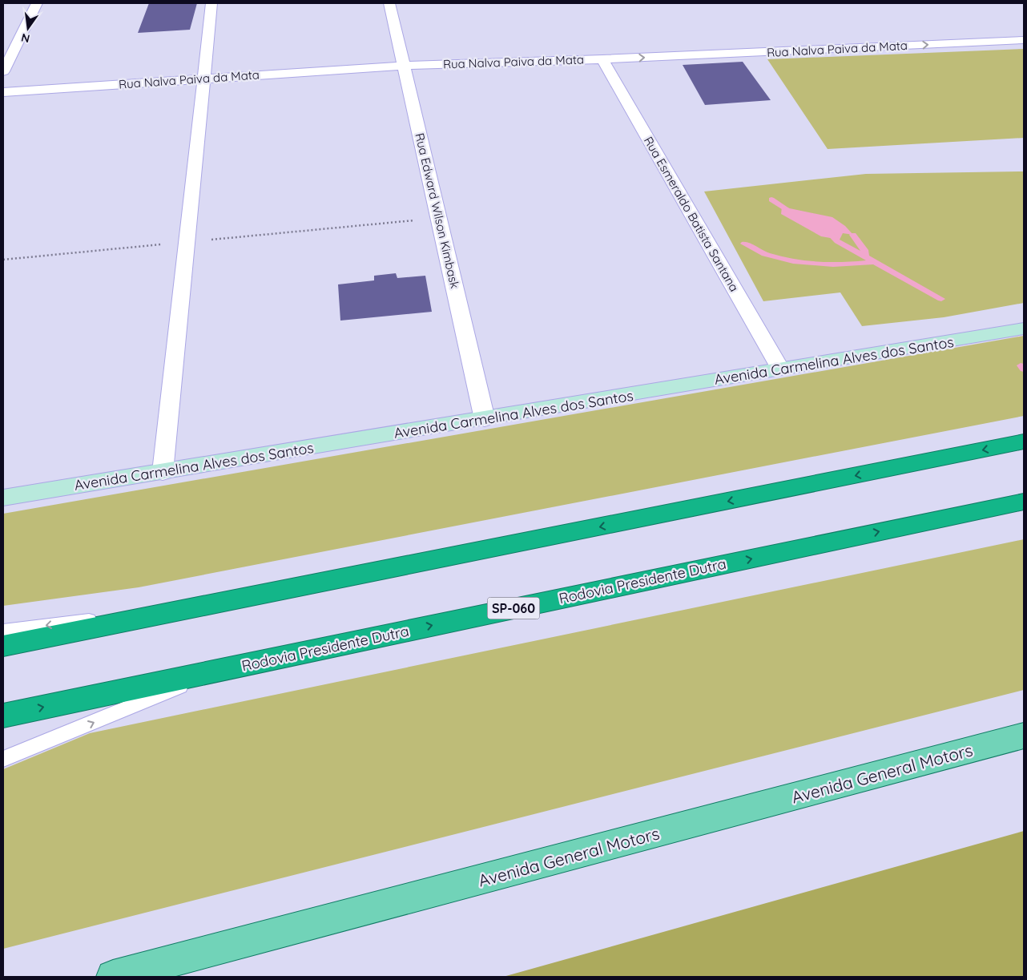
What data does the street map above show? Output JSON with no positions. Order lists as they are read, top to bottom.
{
  "streets": {
    "highway": ["Rodovia Presidente Dutra", "SP-060"],
    "main road": ["Avenida General Motors"],
    "street": [
      "Rua Nalva Paiva da Mata",
      "Rua Edward Wilson Kimbask",
      "Rua Esmeraldo Batista Santana",
      "Avenida Carmelina Alves dos Santos"
    ]
  },
  "crossings": [
    ["Rua Nalva Paiva da Mata", "Rua Edward Wilson Kimbask"],
    ["Rua Nalva Paiva da Mata", "Rua Esmeraldo Batista Santana"],
    ["Rua Edward Wilson Kimbask", "Avenida Carmelina Alves dos Santos"],
    ["Rua Esmeraldo Batista Santana", "Avenida Carmelina Alves dos Santos"]
  ],
  "one_way": ["Rua Nalva Paiva da Mata"],
  "north": "bottom"
}
